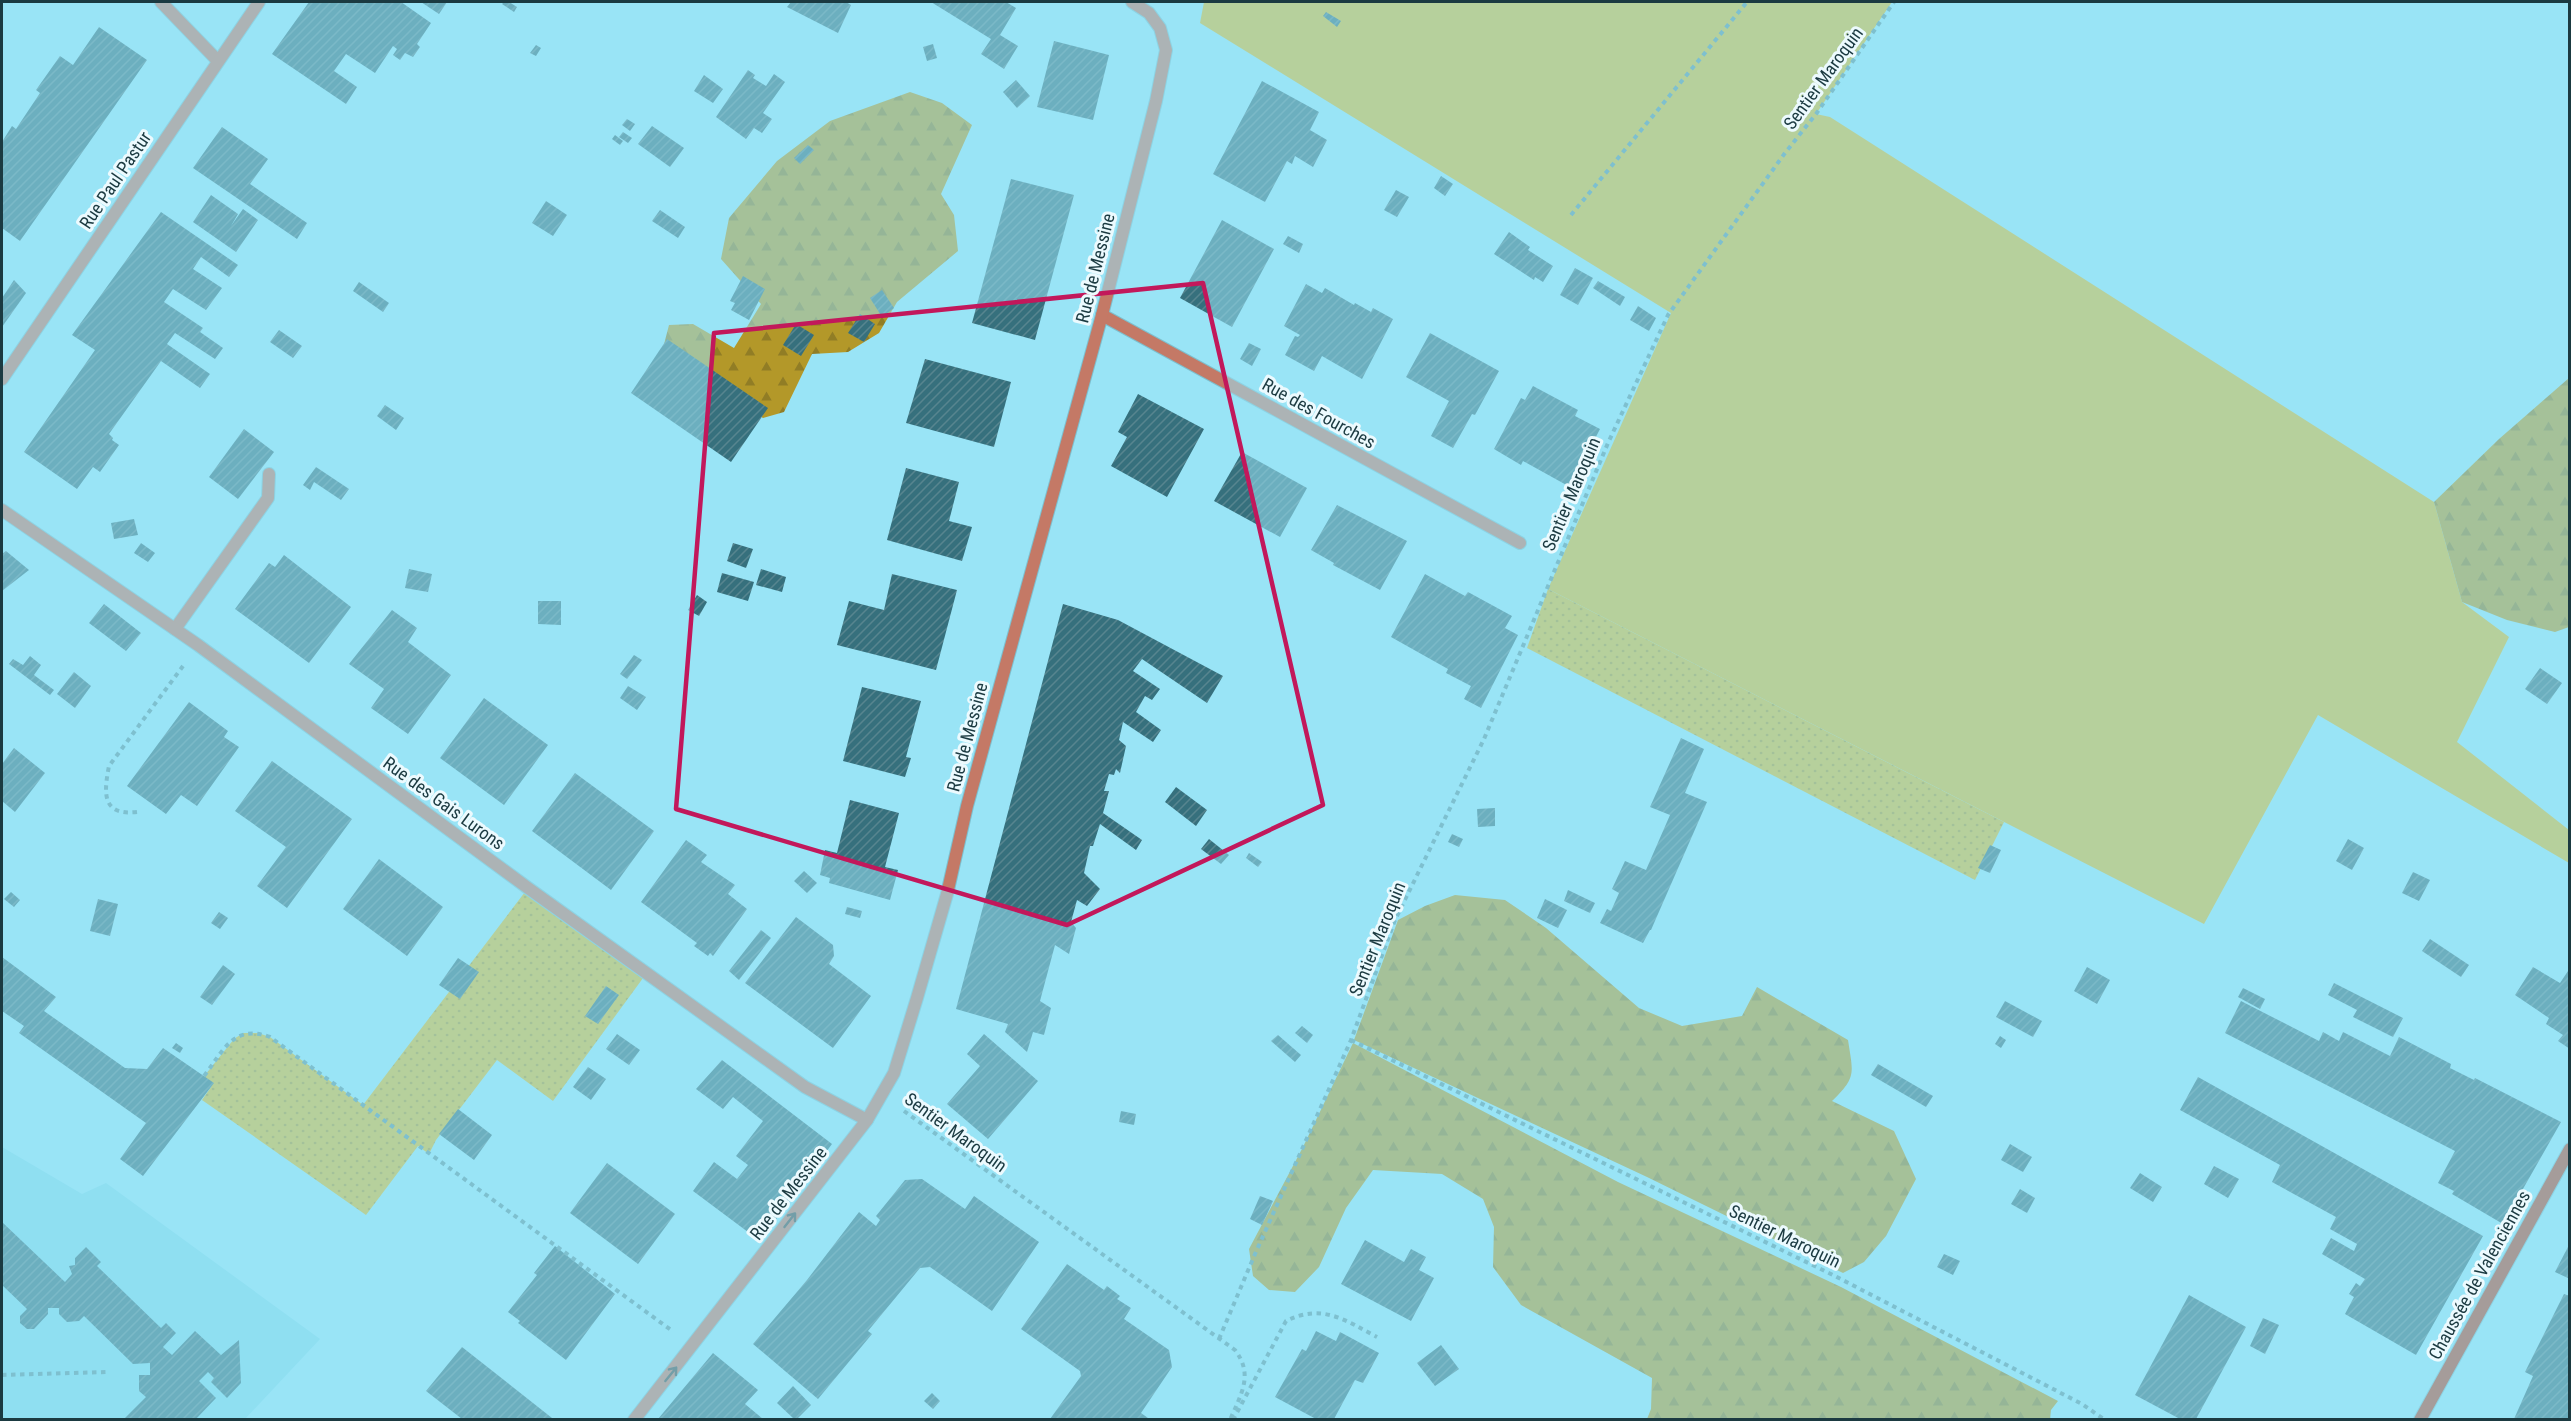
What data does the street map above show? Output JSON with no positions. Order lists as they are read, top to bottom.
{
  "streets": {
    "main road": ["Chaussée de Valenciennes"],
    "street": [
      "Rue Paul Pastur",
      "Rue de Messine",
      "Rue des Fourches",
      "Rue des Gais Lurons"
    ],
    "path": ["Sentier Maroquin"]
  },
  "crossings": [
    ["Sentier Maroquin", "Rue de Messine"],
    ["Rue de Messine", "Rue des Fourches"],
    ["Rue de Messine", "Rue des Gais Lurons"]
  ]
}
